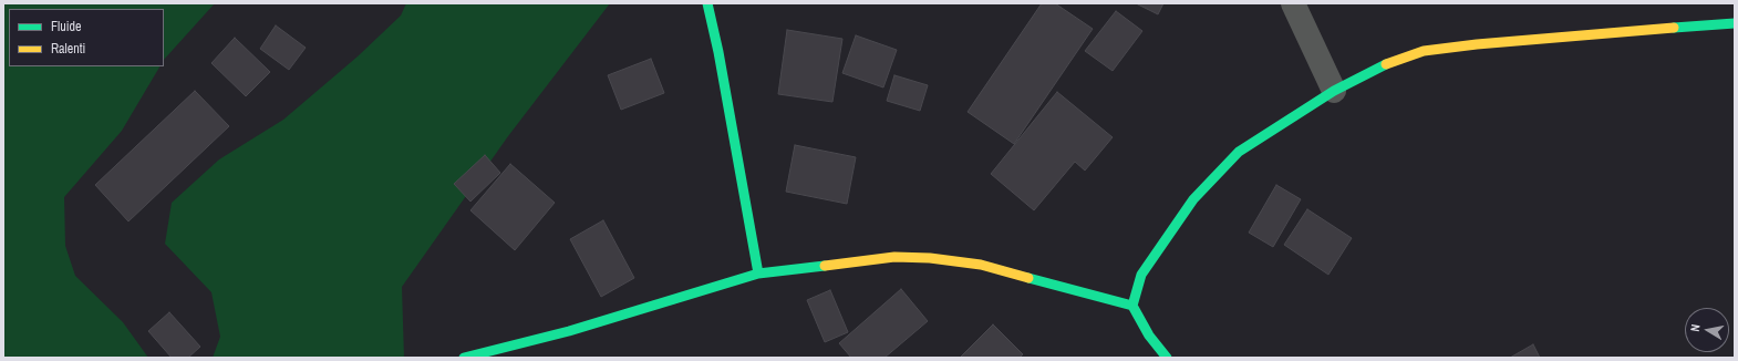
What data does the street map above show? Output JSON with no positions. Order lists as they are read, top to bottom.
{
  "legend": ["Fluide", "Ralenti"],
  "north": "left"
}
